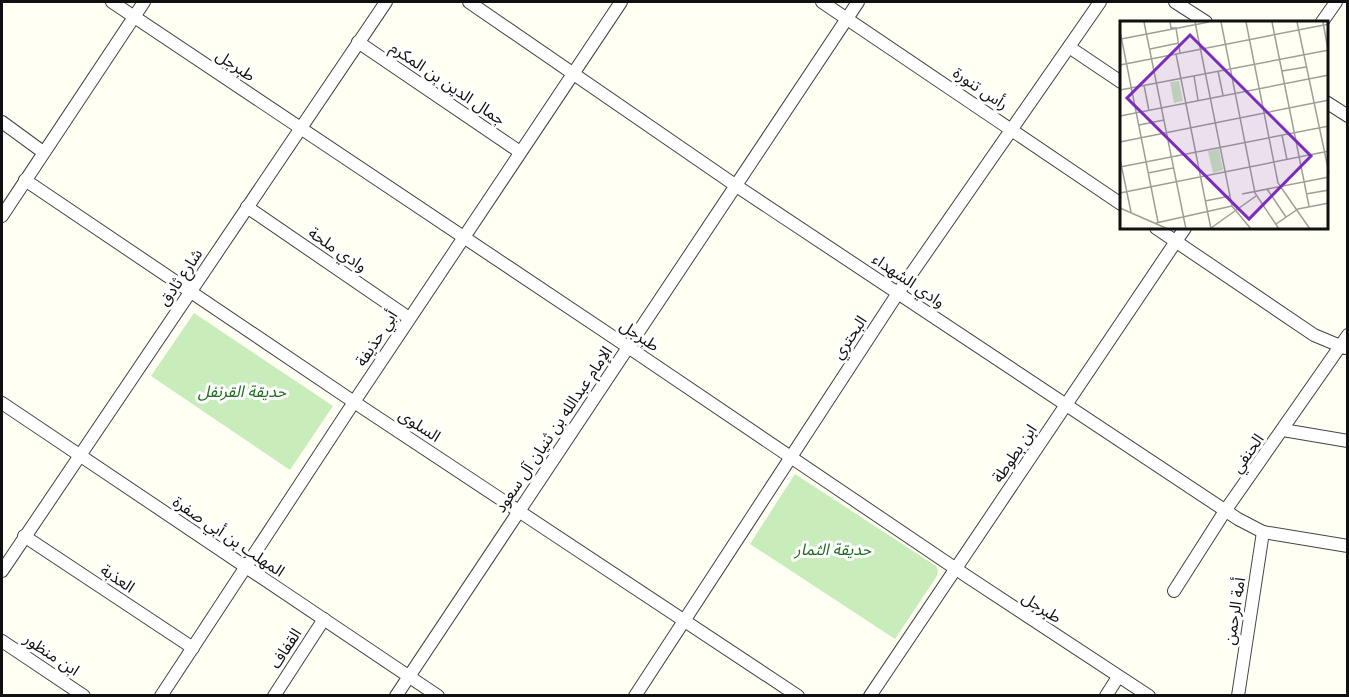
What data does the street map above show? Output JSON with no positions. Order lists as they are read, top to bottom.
{
  "streets": {
    "street": [
      "طبرجل",
      "جمال الدين بن المكرم",
      "رأس تنورة",
      "وادي ملحة",
      "شارع ثادق",
      "وادي الشهداء",
      "البحتري",
      "أبي حذيفة",
      "السلوى",
      "الإمام عبدالله بن ثنيان آل سعود",
      "ابن بطوطة",
      "الحنفي",
      "المهلب بن أبي صفرة",
      "العذبة",
      "أمة الرحمن",
      "القفاف",
      "ابن منظور"
    ]
  },
  "crossings": [
    ["طبرجل", "شارع ثادق"],
    ["طبرجل", "البحتري"],
    ["طبرجل", "أبي حذيفة"],
    ["طبرجل", "الإمام عبدالله بن ثنيان آل سعود"],
    ["طبرجل", "ابن بطوطة"],
    ["جمال الدين بن المكرم", "شارع ثادق"],
    ["جمال الدين بن المكرم", "أبي حذيفة"],
    ["رأس تنورة", "البحتري"],
    ["رأس تنورة", "الإمام عبدالله بن ثنيان آل سعود"],
    ["وادي ملحة", "شارع ثادق"],
    ["وادي ملحة", "أبي حذيفة"],
    ["شارع ثادق", "السلوى"],
    ["شارع ثادق", "المهلب بن أبي صفرة"],
    ["شارع ثادق", "العذبة"],
    ["وادي الشهداء", "البحتري"],
    ["وادي الشهداء", "أبي حذيفة"],
    ["وادي الشهداء", "الإمام عبدالله بن ثنيان آل سعود"],
    ["وادي الشهداء", "ابن بطوطة"],
    ["وادي الشهداء", "الحنفي"],
    ["وادي الشهداء", "أمة الرحمن"],
    ["البحتري", "السلوى"],
    ["أبي حذيفة", "السلوى"],
    ["أبي حذيفة", "المهلب بن أبي صفرة"],
    ["أبي حذيفة", "العذبة"],
    ["السلوى", "الإمام عبدالله بن ثنيان آل سعود"],
    ["الإمام عبدالله بن ثنيان آل سعود", "المهلب بن أبي صفرة"],
    ["المهلب بن أبي صفرة", "القفاف"]
  ],
  "parks": ["حديقة القرنفل", "حديقة الثمار"]
}
